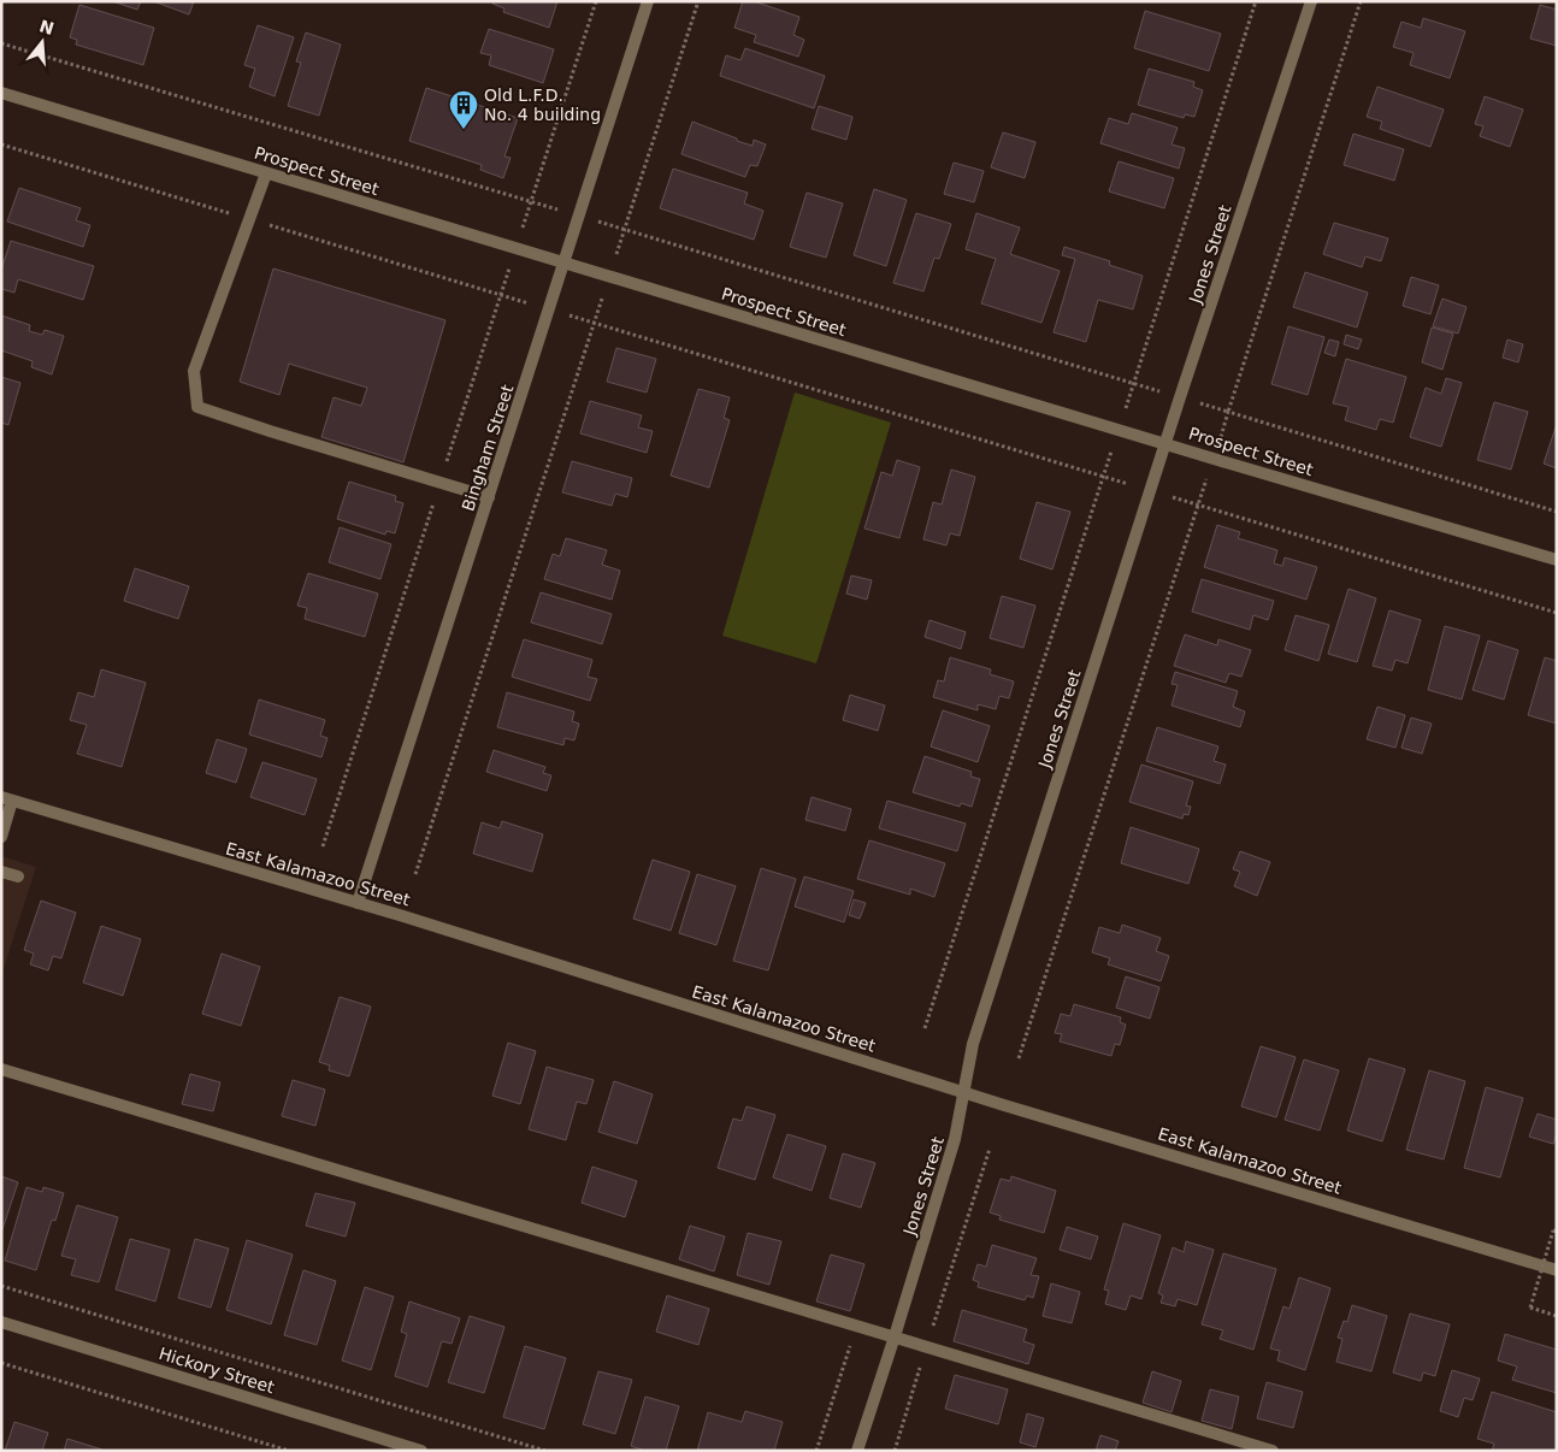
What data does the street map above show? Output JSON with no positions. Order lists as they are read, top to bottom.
{
  "streets": {
    "street": [
      "Prospect Street",
      "Jones Street",
      "Bingham Street",
      "East Kalamazoo Street",
      "Hickory Street"
    ]
  },
  "crossings": [
    ["Prospect Street", "Jones Street"],
    ["Prospect Street", "Bingham Street"],
    ["Jones Street", "East Kalamazoo Street"],
    ["Bingham Street", "East Kalamazoo Street"]
  ],
  "places": {
    "building": ["Old L.F.D. No. 4 building"]
  },
  "north": "top"
}
